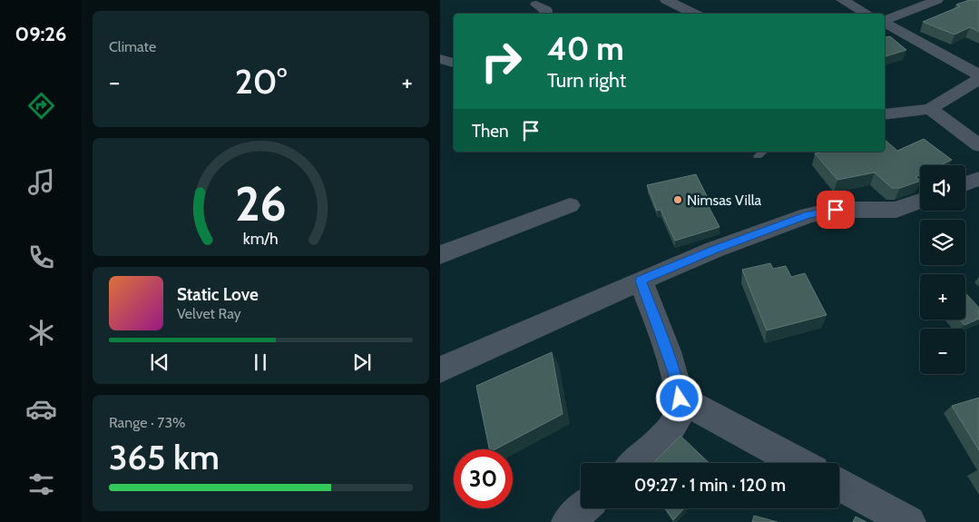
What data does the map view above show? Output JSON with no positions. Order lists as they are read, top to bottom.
{
  "places": ["Nimsas Villa"],
  "page": {
    "tabs": "09:26",
    "tile": [
      "Climate",
      ["Range · 73%", "365 km"]
    ],
    "turn": ["40 m", "Turn right"],
    "heat": ["−", "20°", "+"],
    "then": "Then",
    "map_buttons": ["+", "−"],
    "song": ["Static Love", "Velvet Ray"],
    "limit": "30",
    "trip": "09:27 · 1 min · 120 m",
    "gauge": ["26", "km/h"]
  }
}
